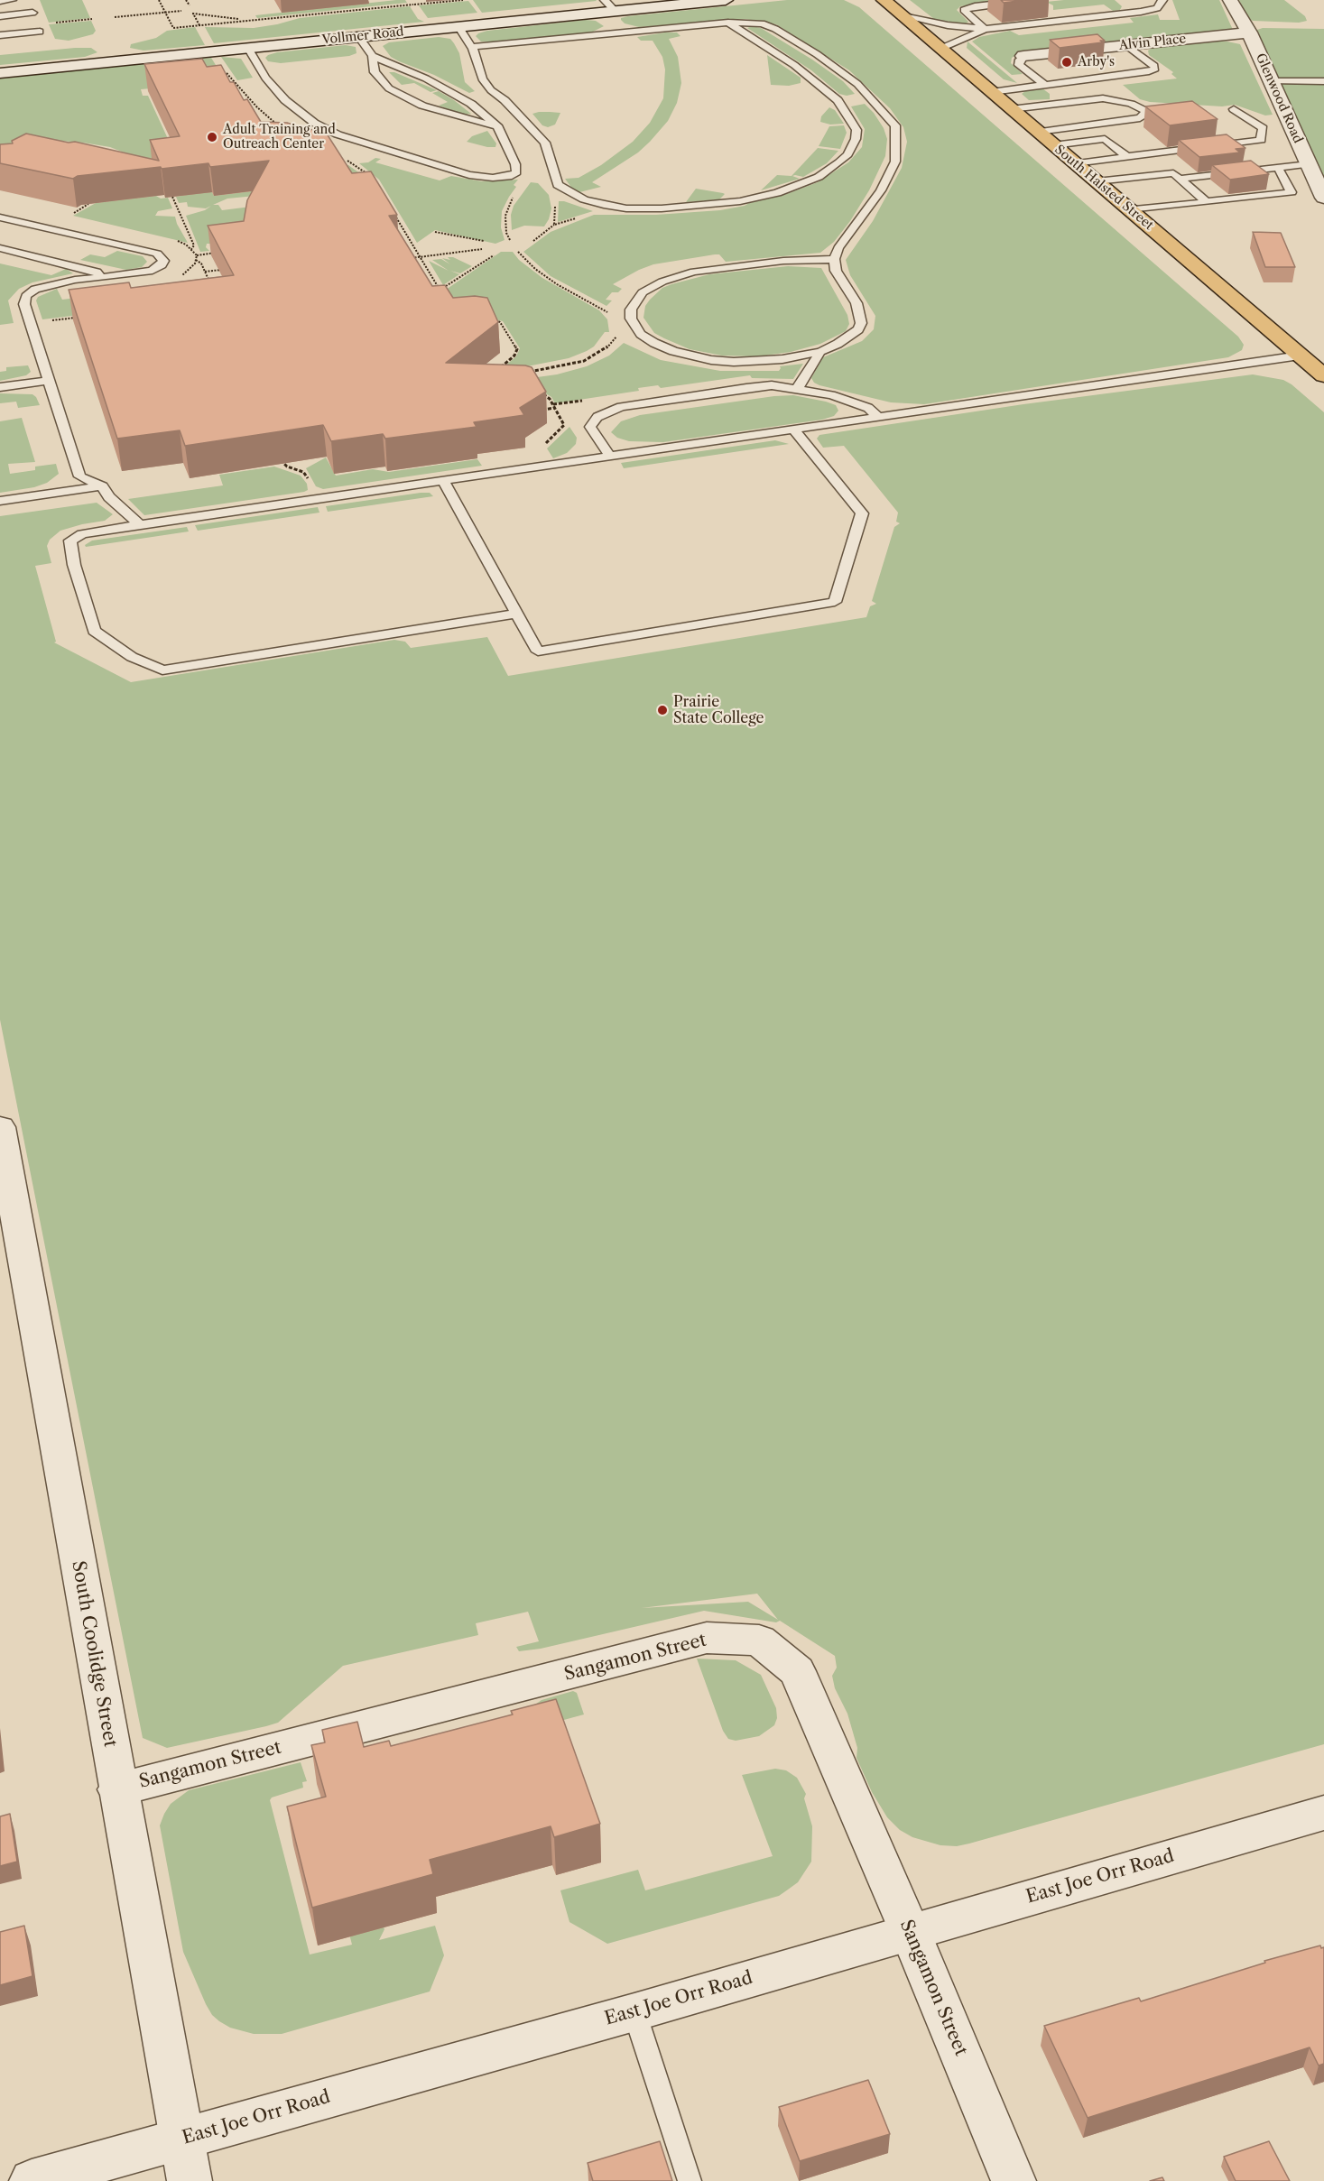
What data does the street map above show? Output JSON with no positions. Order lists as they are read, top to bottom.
{
  "streets": {
    "main road": ["South Halsted Street"],
    "street": [
      "Vollmer Road",
      "Alvin Place",
      "Glenwood Road",
      "South Coolidge Street",
      "Sangamon Street",
      "East Joe Orr Road"
    ]
  },
  "crossings": [
    ["Alvin Place", "Glenwood Road"],
    ["South Coolidge Street", "Sangamon Street"],
    ["South Coolidge Street", "East Joe Orr Road"],
    ["Sangamon Street", "East Joe Orr Road"]
  ],
  "places": ["Arby's", "Adult Training and Outreach Center", "Prairie State College"]
}
